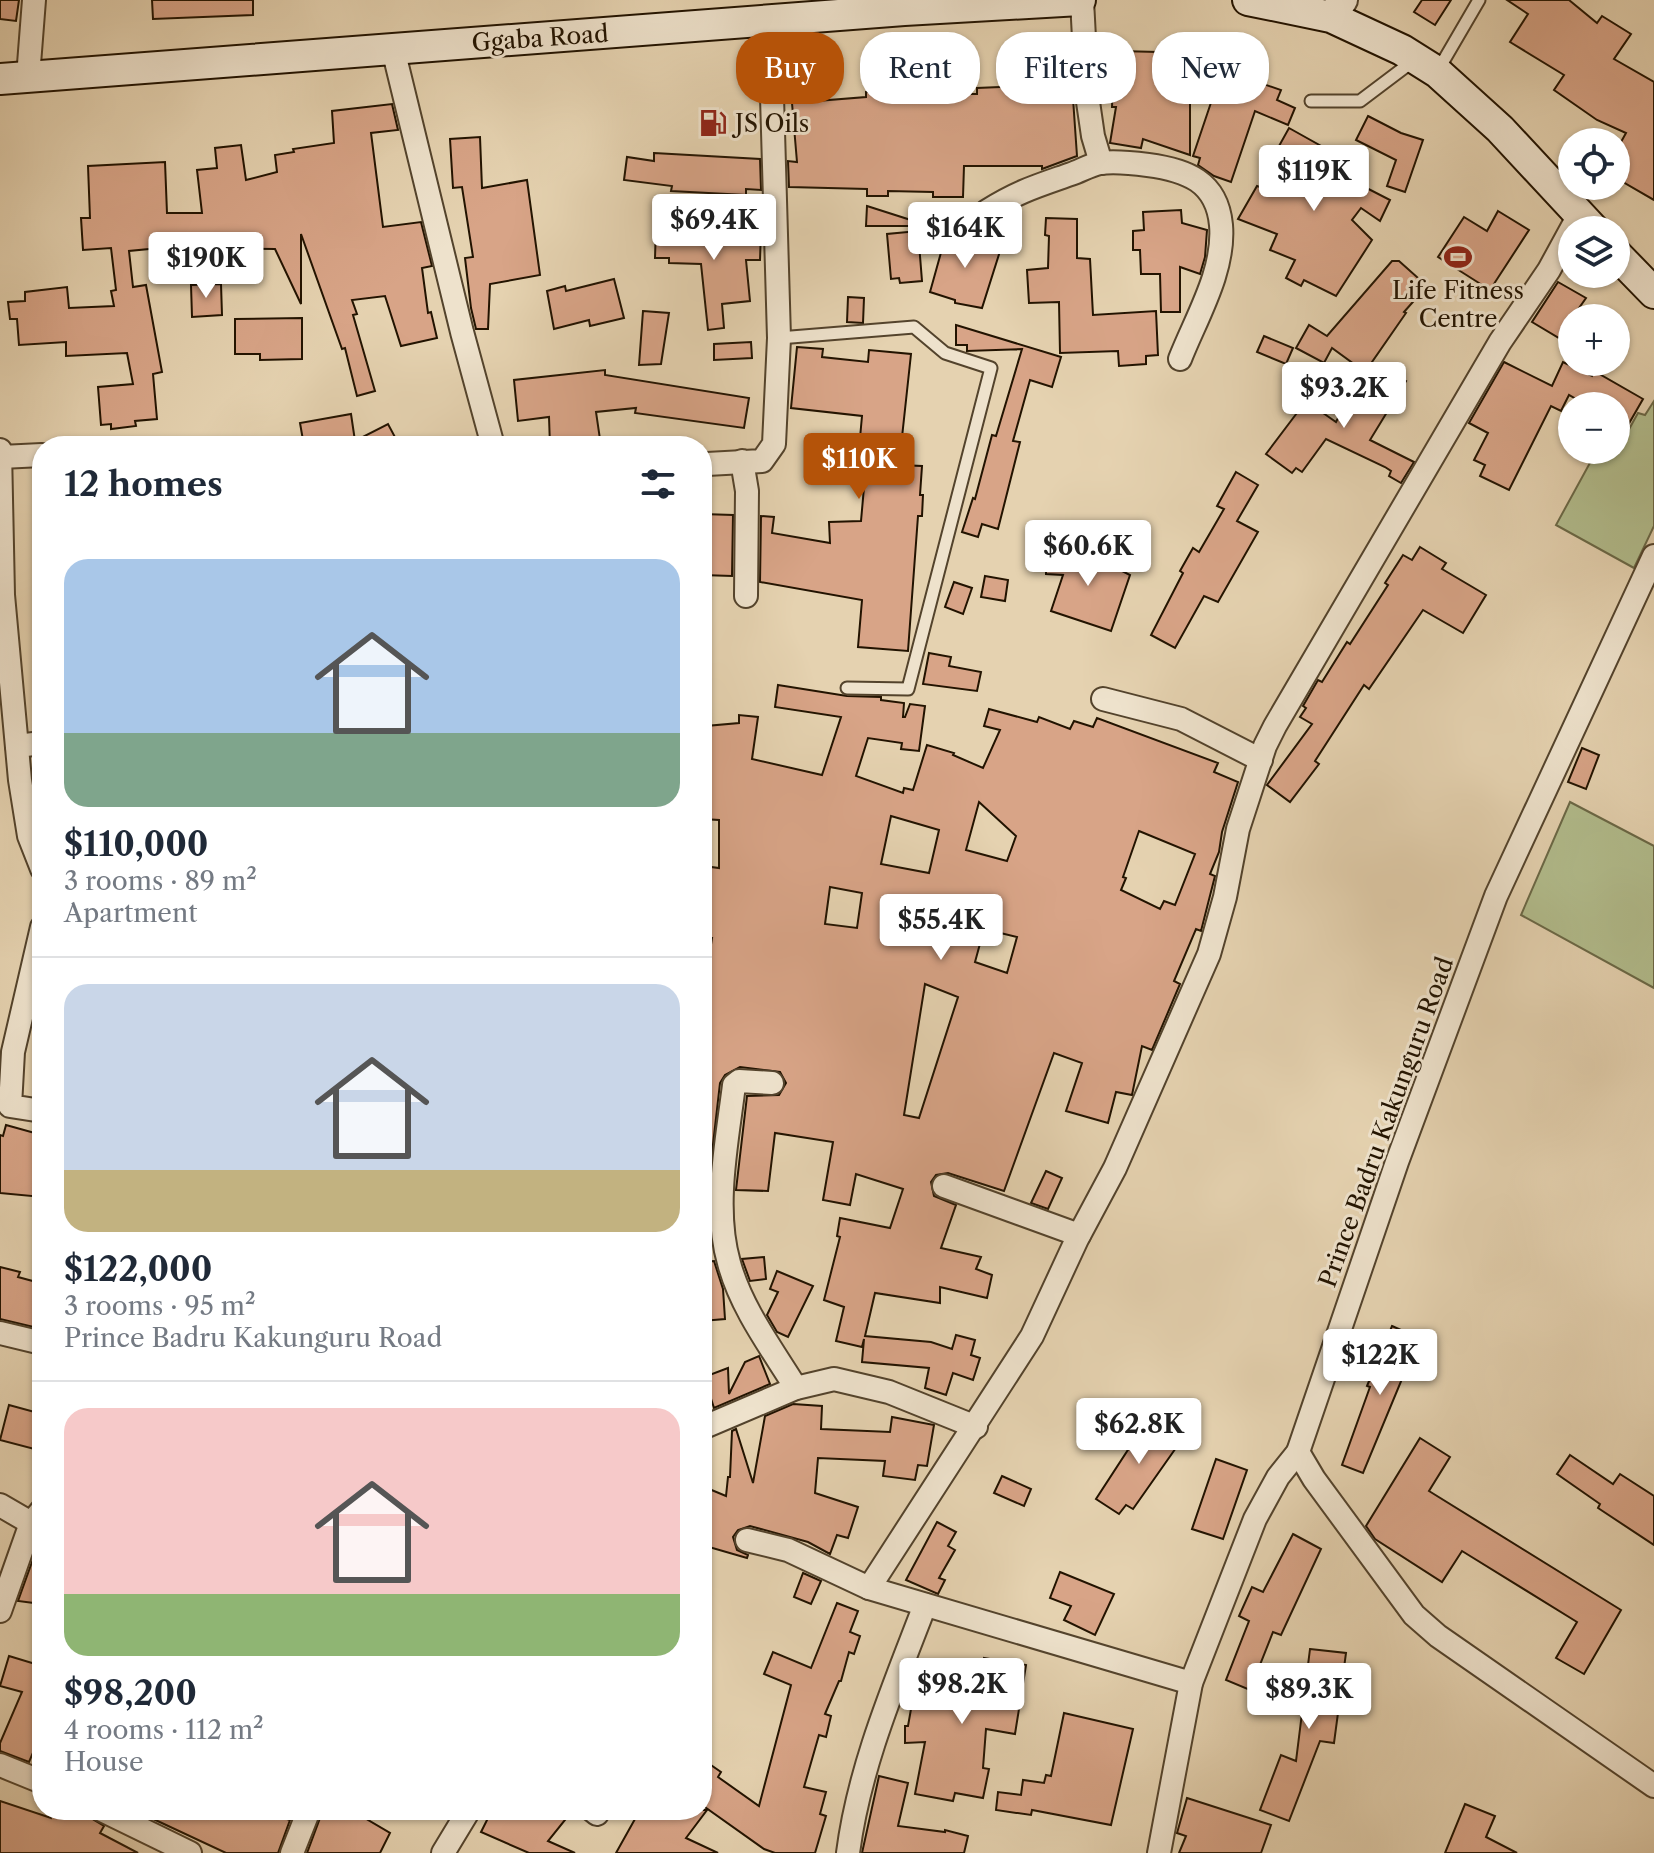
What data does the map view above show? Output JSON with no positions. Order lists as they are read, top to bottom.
{
  "streets": {
    "main road": ["Ggaba Road"],
    "street": ["Prince Badru Kakunguru Road"]
  },
  "places": {
    "fuel station": ["JS Oils"],
    "sports": ["Life Fitness Centre"]
  },
  "page": {
    "chip": [
      "Buy",
      "Rent",
      "Filters",
      "New"
    ],
    "map_buttons": ["+", "−"],
    "price": [
      "$119K",
      "$69.4K",
      "$164K",
      "$190K",
      "$93.2K",
      "$110K",
      "$60.6K",
      "$55.4K",
      "$122K",
      "$62.8K",
      "$98.2K",
      "$89.3K"
    ],
    "heading": "12 homes",
    "list": [
      {
        "name": "$110,000",
        "note": "3 rooms · 89 m² · Apartment"
      },
      {
        "name": "$122,000",
        "note": "3 rooms · 95 m² · Prince Badru Kakunguru Road"
      },
      {
        "name": "$98,200",
        "note": "4 rooms · 112 m² · House"
      }
    ]
  }
}
